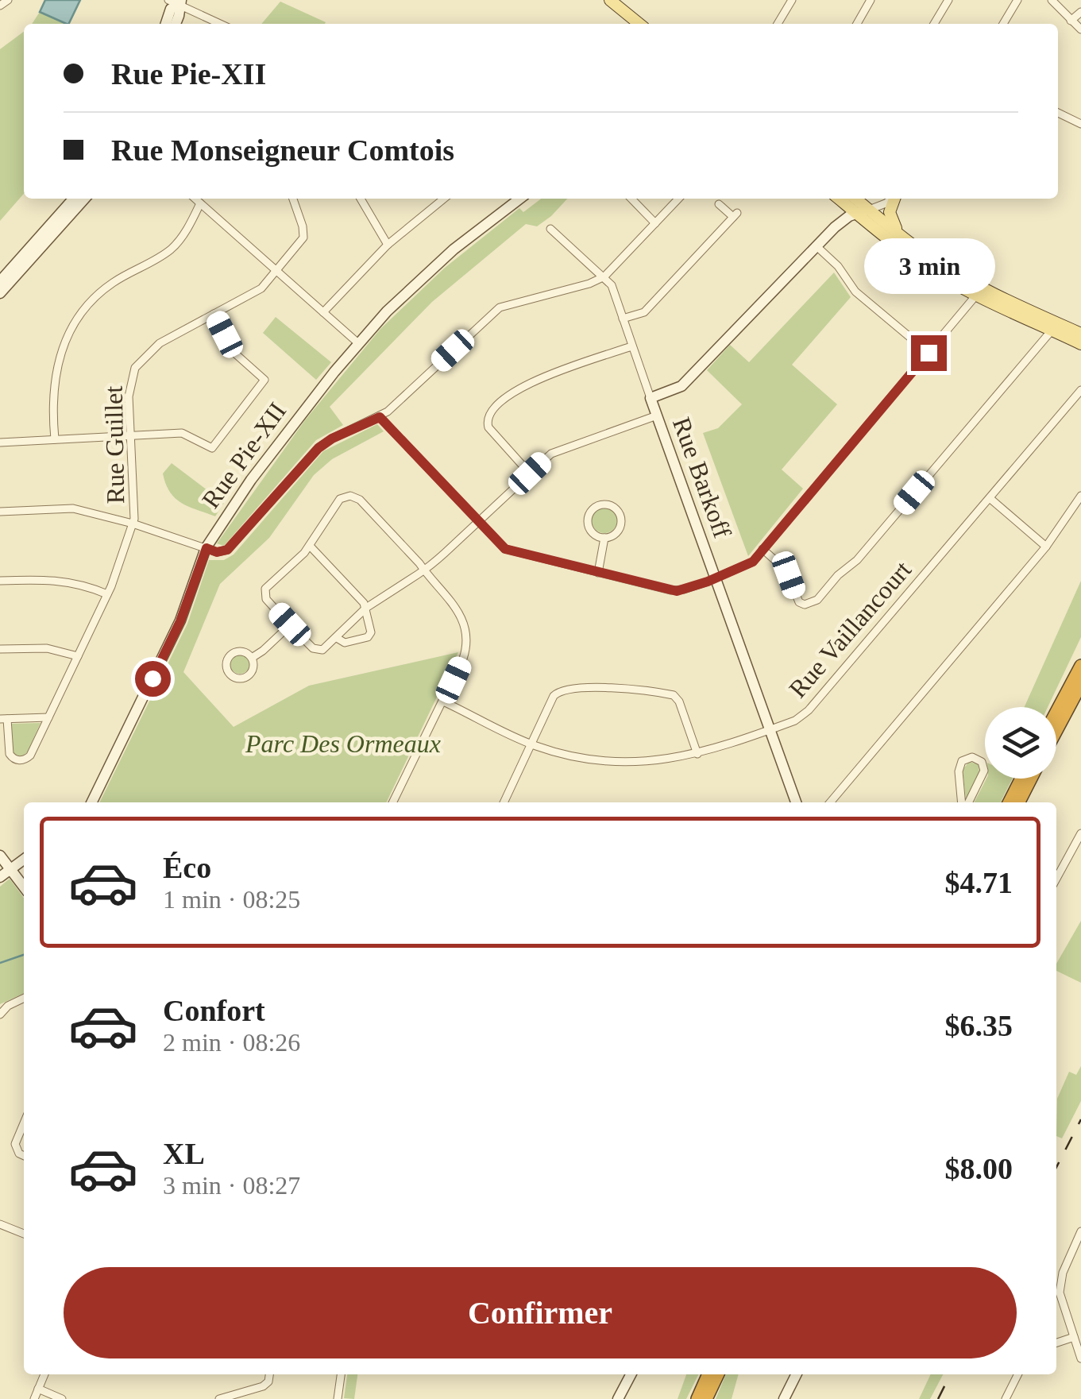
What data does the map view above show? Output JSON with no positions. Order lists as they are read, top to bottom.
{
  "streets": {
    "street": [
      "Rue Guillet",
      "Rue Pie-XII",
      "Rue Barkoff",
      "Rue Vaillancourt"
    ]
  },
  "crossings": [
    ["Rue Barkoff", "Rue Vaillancourt"]
  ],
  "parks": ["Parc Des Ormeaux"],
  "page": {
    "banner": ["Rue Pie-XII", "Rue Monseigneur Comtois"],
    "bubble": "3 min",
    "list": [
      {
        "name": "Éco",
        "note": "1 min · 08:25",
        "value": "$4.71"
      },
      {
        "name": "Confort",
        "note": "2 min · 08:26",
        "value": "$6.35"
      },
      {
        "name": "XL",
        "note": "3 min · 08:27",
        "value": "$8.00"
      }
    ],
    "buttons": "Confirmer"
  }
}
